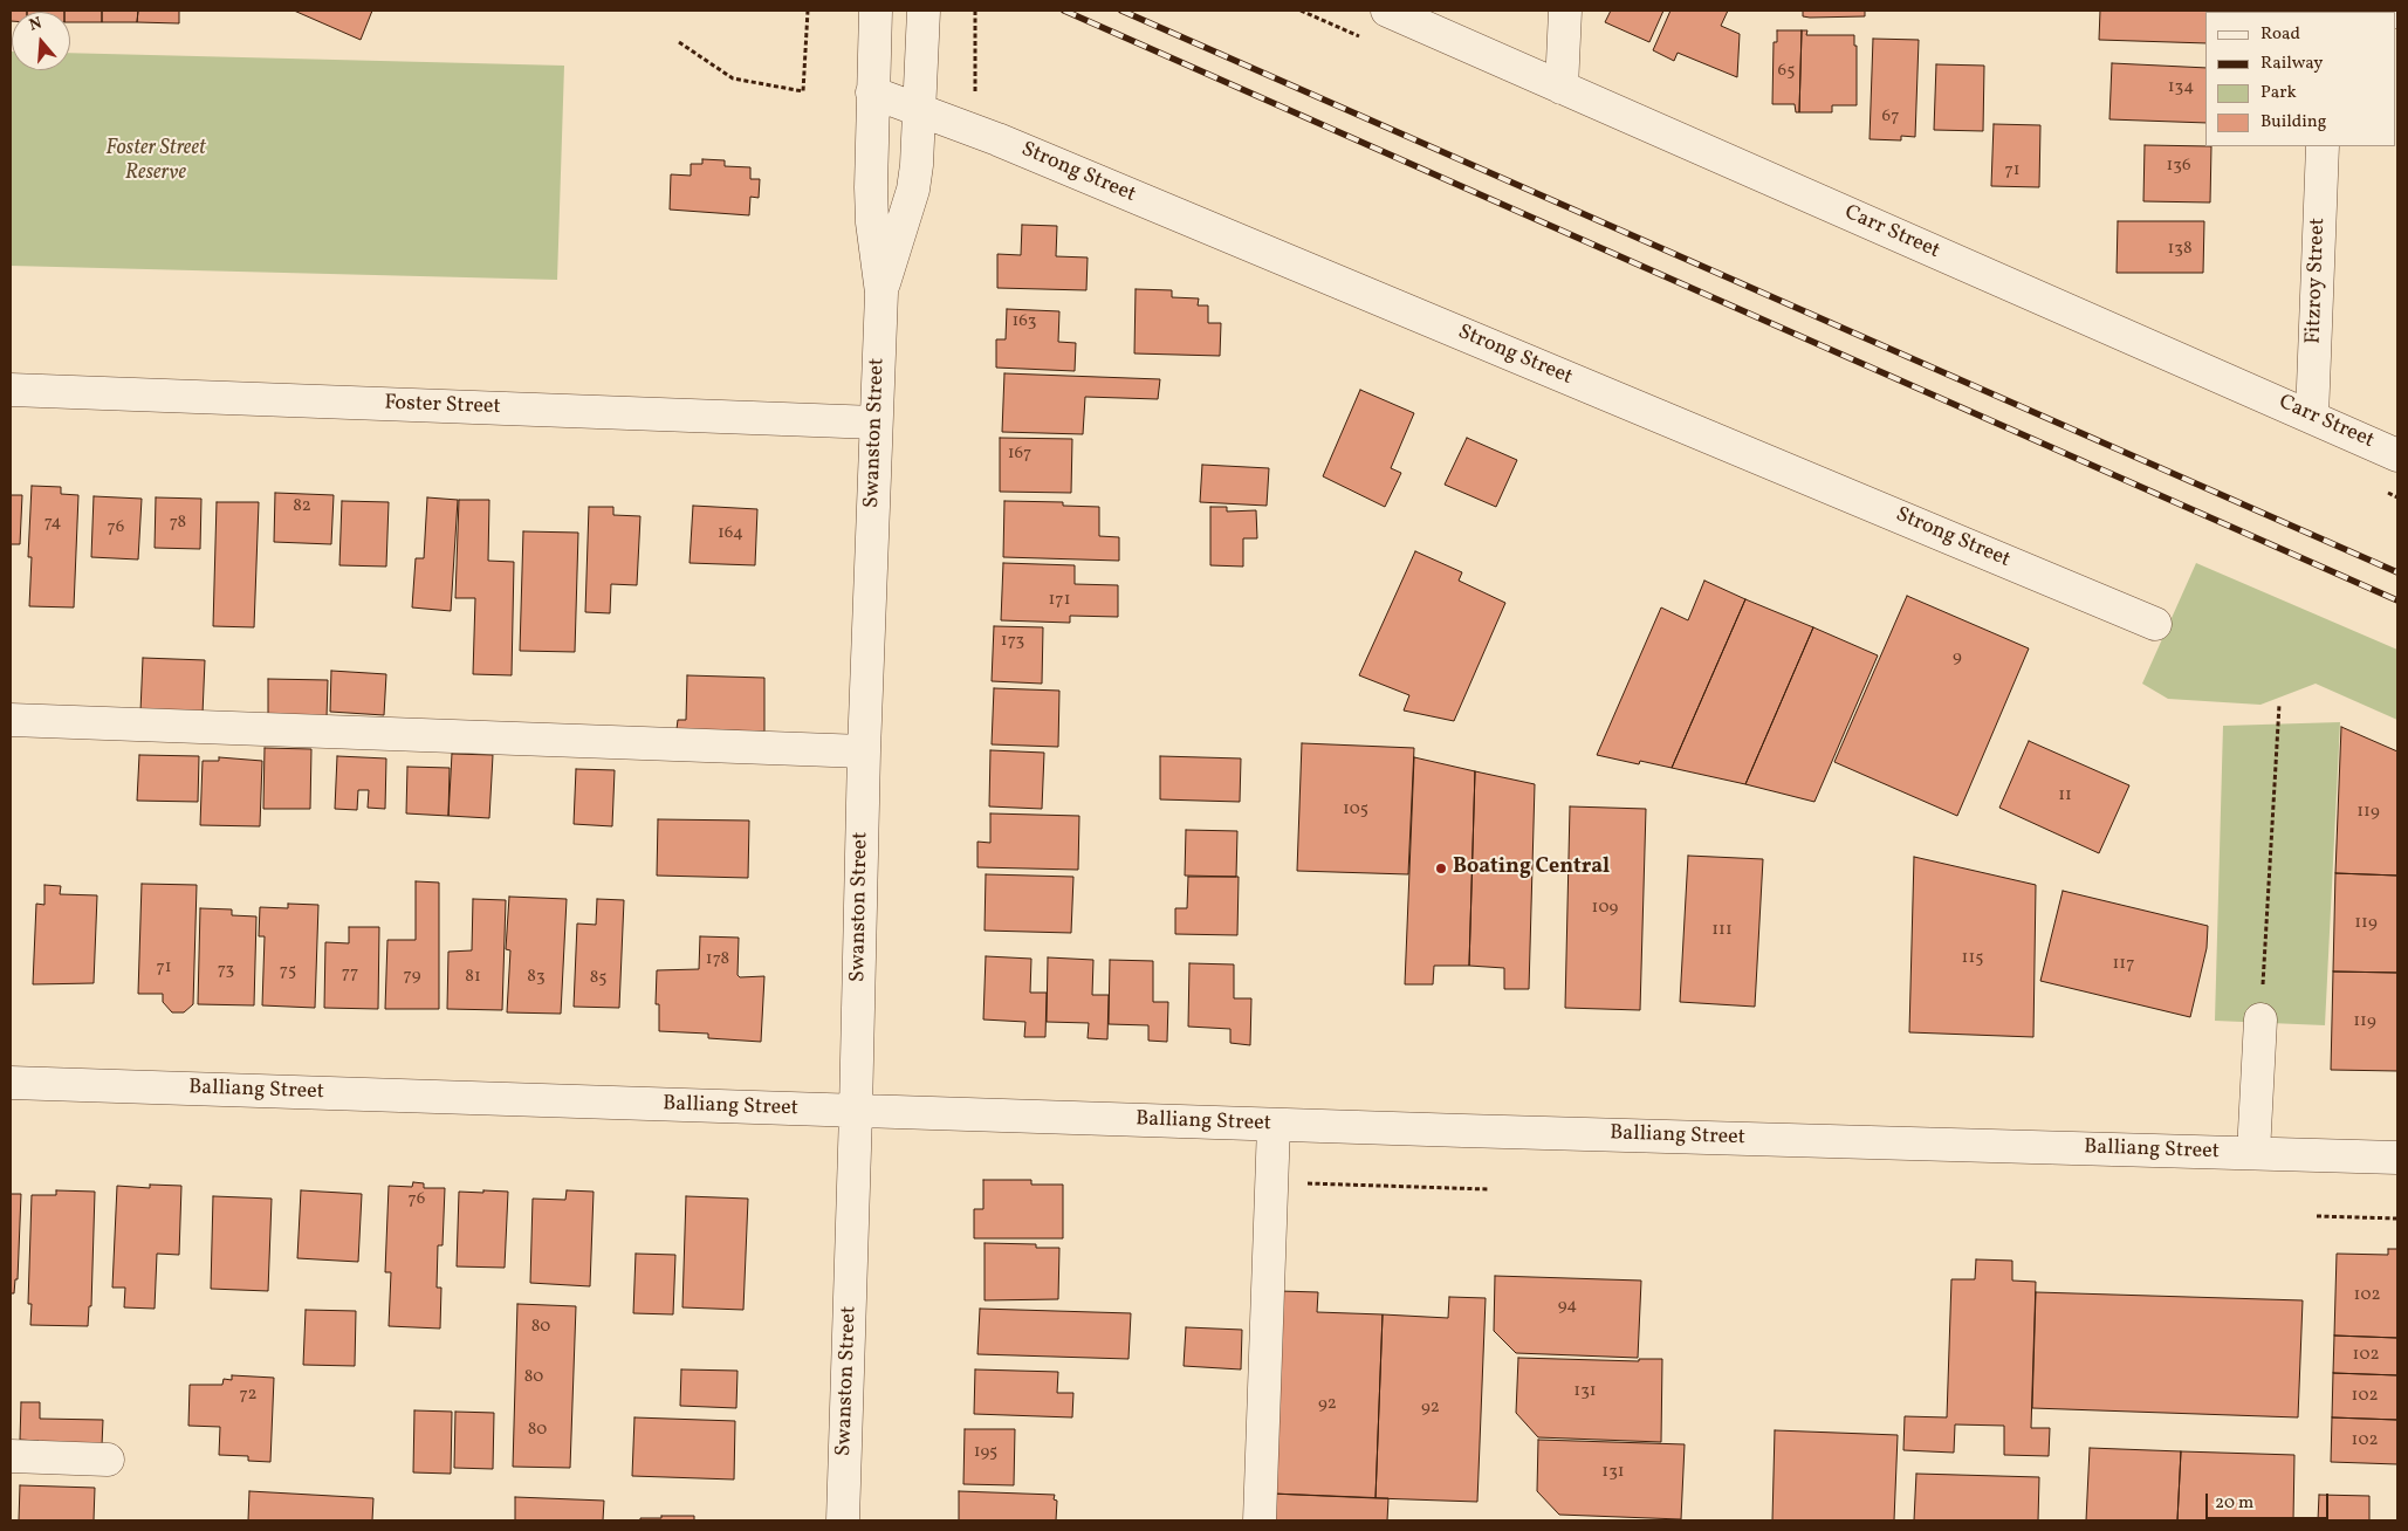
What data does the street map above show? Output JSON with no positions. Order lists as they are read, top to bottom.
{
  "streets": {
    "street": [
      "Strong Street",
      "Carr Street",
      "Fitzroy Street",
      "Foster Street",
      "Swanston Street",
      "Balliang Street"
    ]
  },
  "crossings": [
    ["Strong Street", "Swanston Street"],
    ["Carr Street", "Fitzroy Street"],
    ["Foster Street", "Swanston Street"],
    ["Swanston Street", "Balliang Street"]
  ],
  "parks": ["Foster Street Reserve"],
  "places": ["Boating Central"],
  "house_numbers": [
    "65",
    "134",
    "67",
    "136",
    "71",
    "138",
    "163",
    "167",
    "82",
    "74",
    "78",
    "76",
    "164",
    "171",
    "173",
    "9",
    "11",
    "105",
    "119",
    "109",
    "119",
    "111",
    "115",
    "178",
    "117",
    "71",
    "73",
    "75",
    "77",
    "79",
    "81",
    "83",
    "85",
    "119",
    "76",
    "102",
    "94",
    "80",
    "102",
    "80",
    "131",
    "72",
    "102",
    "92",
    "92",
    "80",
    "102",
    "195",
    "131"
  ],
  "legend": [
    "Road",
    "Railway",
    "Park",
    "Building"
  ],
  "scale_bar": "20 m",
  "north": "top"
}
